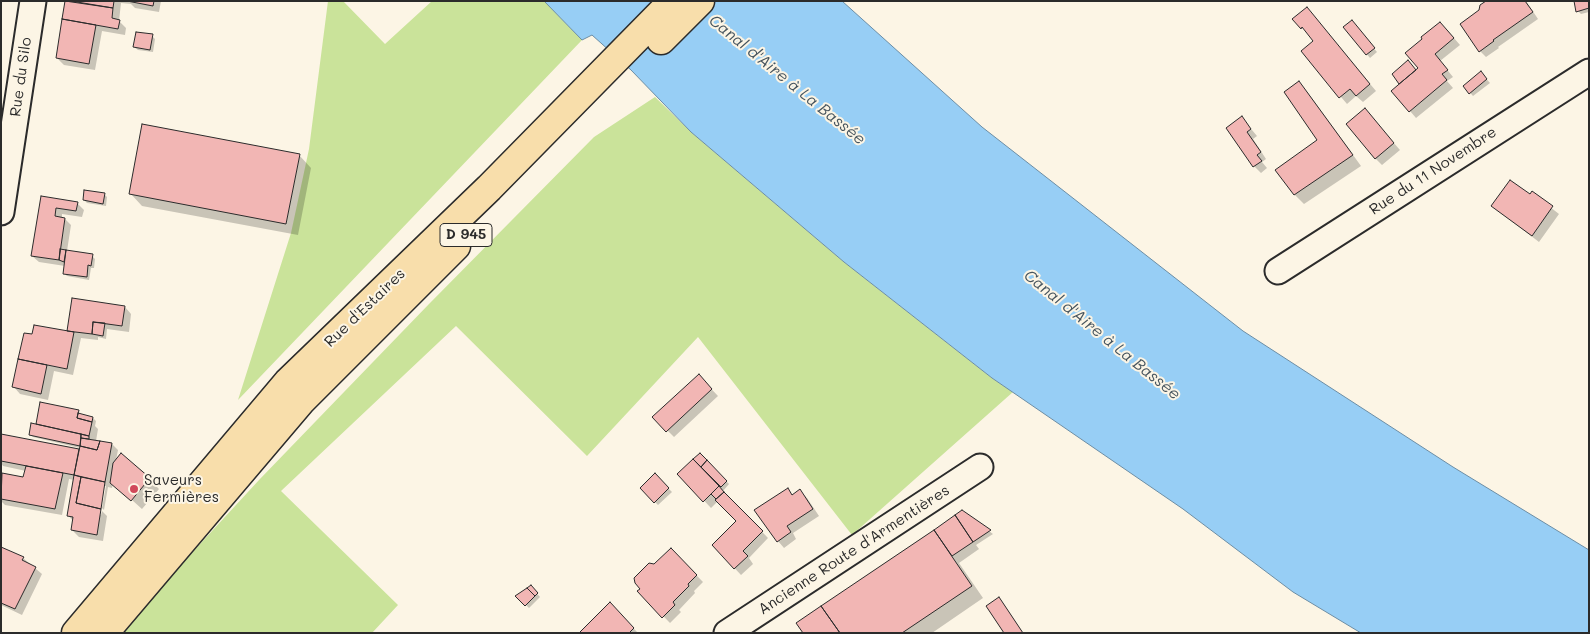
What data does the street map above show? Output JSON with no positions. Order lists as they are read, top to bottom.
{
  "streets": {
    "main road": ["D 945", "Rue d'Estaires"],
    "street": ["Rue du Silo", "Rue du 11 Novembre", "Ancienne Route d'Armentières"]
  },
  "crossings": [
    ["D 945", "Rue d'Estaires"]
  ],
  "water": ["Canal d'Aire à La Bassée"],
  "places": ["Saveurs Fermières"]
}
